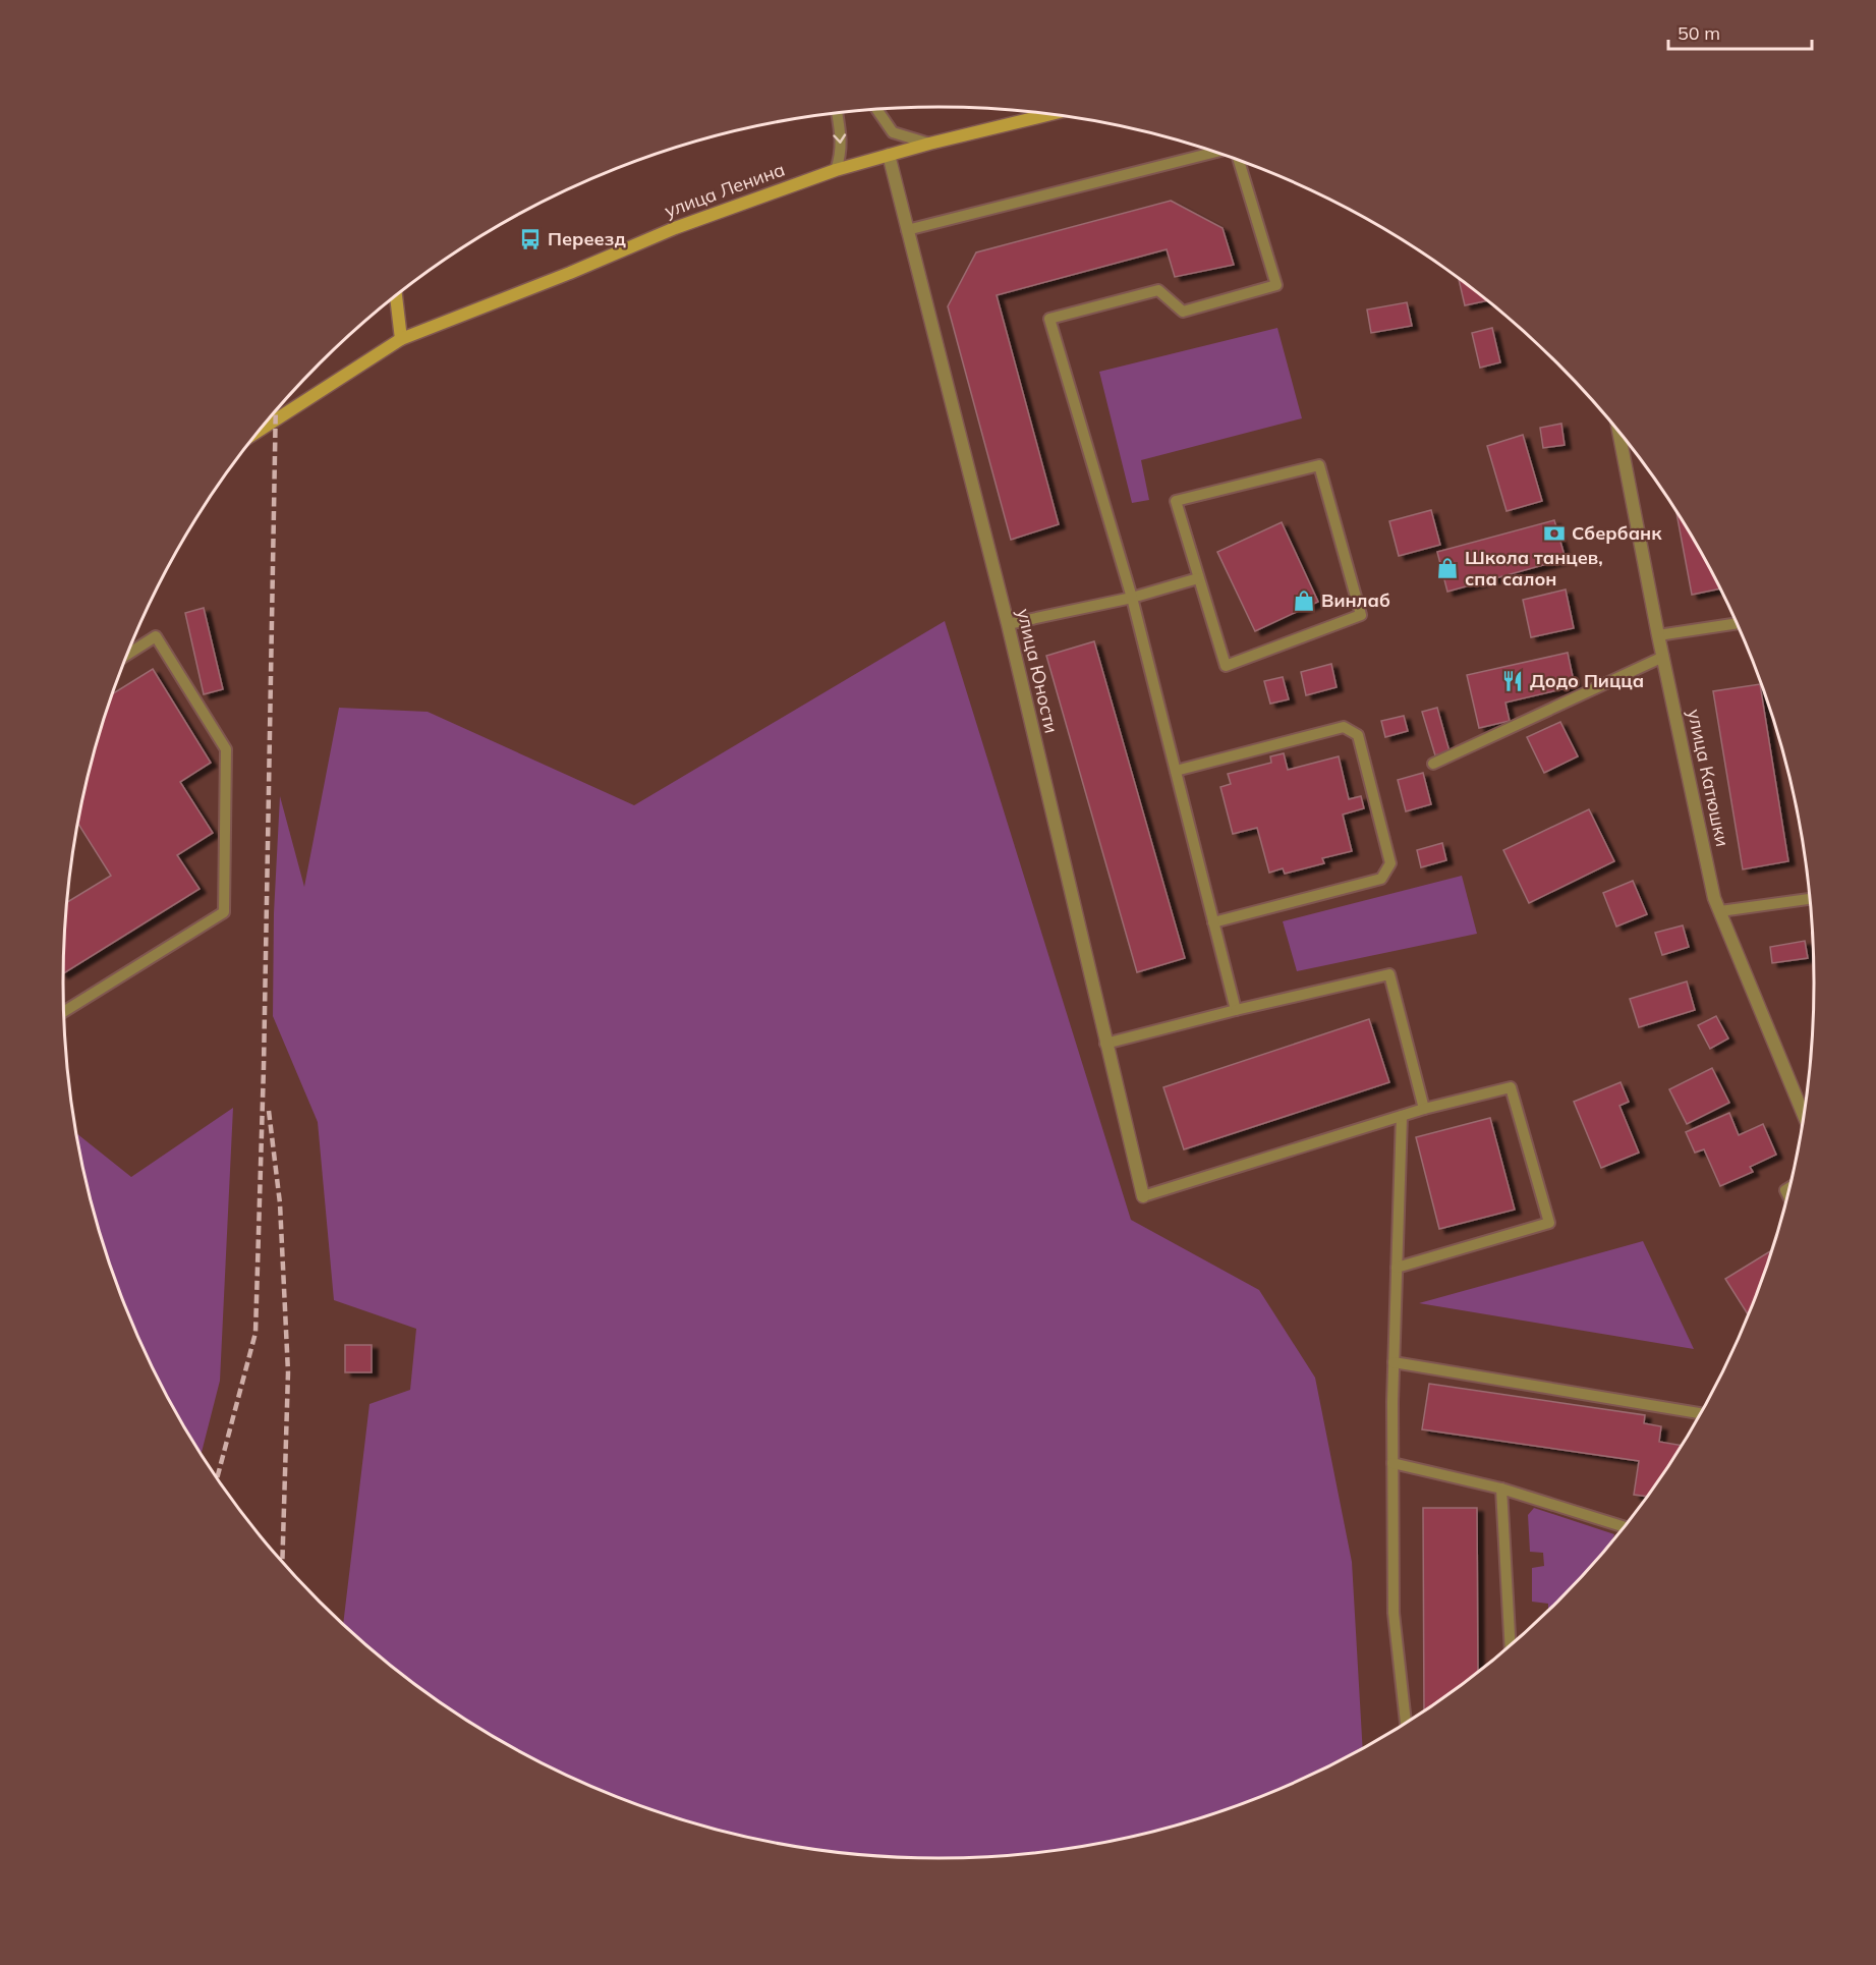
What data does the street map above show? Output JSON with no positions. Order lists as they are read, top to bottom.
{
  "streets": {
    "main road": ["улица Ленина"],
    "street": ["улица Юности", "улица Катюшки"]
  },
  "crossings": [
    ["улица Ленина", "улица Юности"]
  ],
  "places": {
    "bus stop": ["Переезд"],
    "bank": ["Сбербанк"],
    "shop": ["Школа танцев, спа салон", "Винлаб"],
    "restaurant": ["Додо Пицца"]
  },
  "scale_bar": "50 m"
}
